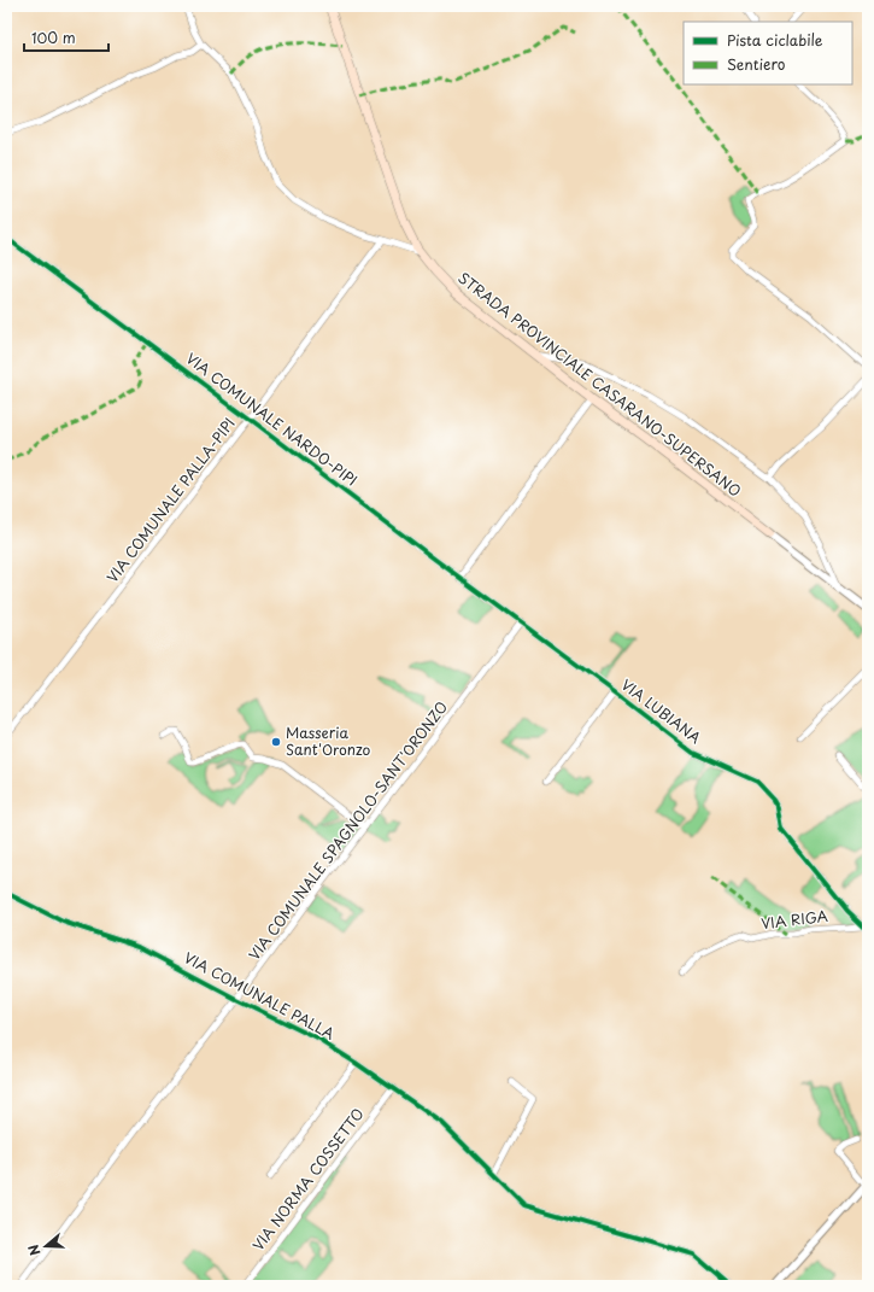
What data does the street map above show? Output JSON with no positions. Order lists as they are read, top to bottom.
{
  "streets": {
    "main road": ["STRADA PROVINCIALE CASARANO-SUPERSANO"],
    "street": [
      "VIA COMUNALE NARDO-PIPI",
      "VIA COMUNALE PALLA-PIPI",
      "VIA LUBIANA",
      "VIA COMUNALE SPAGNOLO-SANT'ORONZO",
      "VIA RIGA",
      "VIA COMUNALE PALLA",
      "VIA NORMA COSSETTO"
    ]
  },
  "crossings": [
    ["VIA COMUNALE NARDO-PIPI", "VIA COMUNALE PALLA-PIPI"],
    ["VIA COMUNALE NARDO-PIPI", "VIA LUBIANA"],
    ["VIA COMUNALE NARDO-PIPI", "VIA COMUNALE SPAGNOLO-SANT'ORONZO"],
    ["VIA LUBIANA", "VIA COMUNALE SPAGNOLO-SANT'ORONZO"],
    ["VIA LUBIANA", "VIA RIGA"],
    ["VIA COMUNALE SPAGNOLO-SANT'ORONZO", "VIA COMUNALE PALLA"],
    ["VIA COMUNALE PALLA", "VIA NORMA COSSETTO"]
  ],
  "places": ["Masseria Sant'Oronzo"],
  "legend": ["Pista ciclabile", "Sentiero"],
  "scale_bar": "100 m",
  "north": "left"
}
